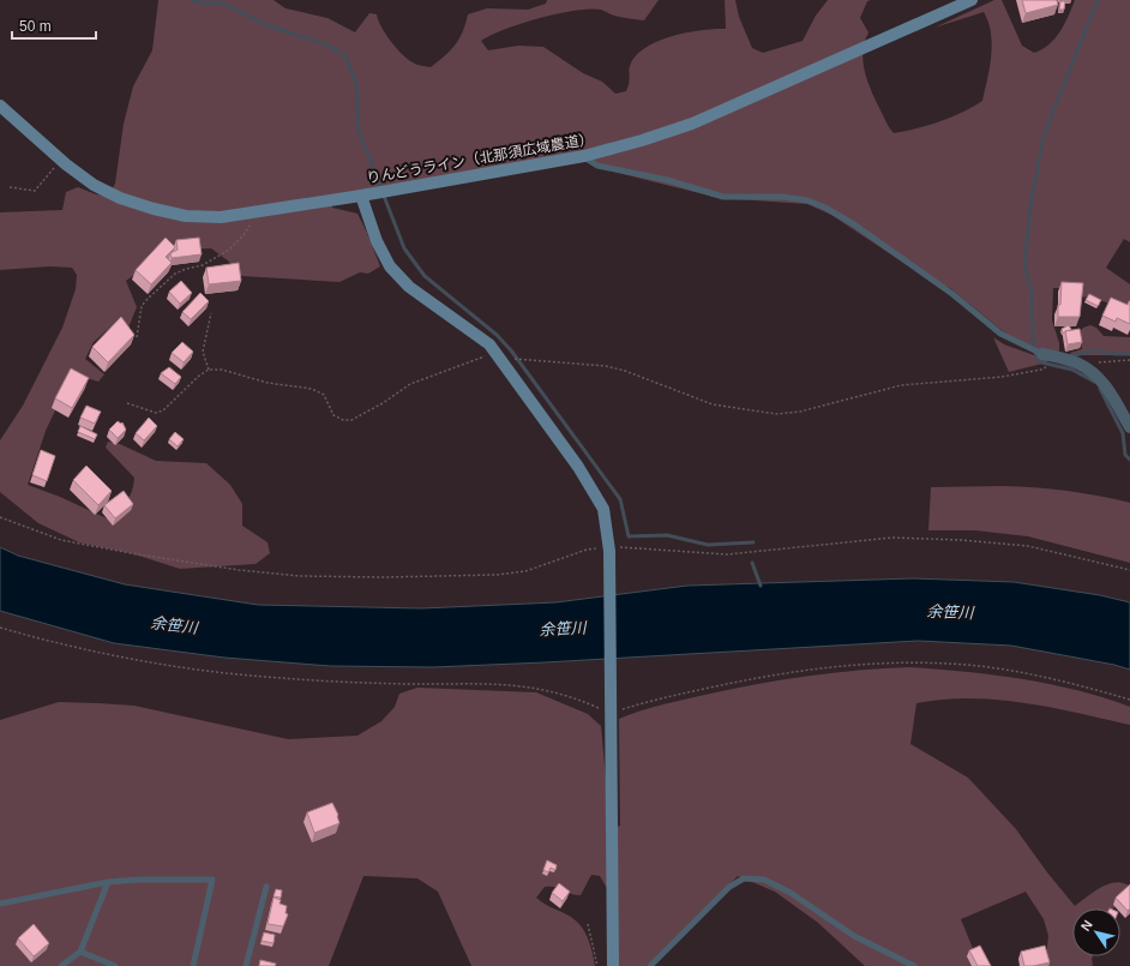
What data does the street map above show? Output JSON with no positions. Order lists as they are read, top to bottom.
{
  "streets": {
    "street": ["りんどうライン（北那須広域農道）"]
  },
  "water": ["余笹川"],
  "scale_bar": "50 m",
  "north": "top left"
}
